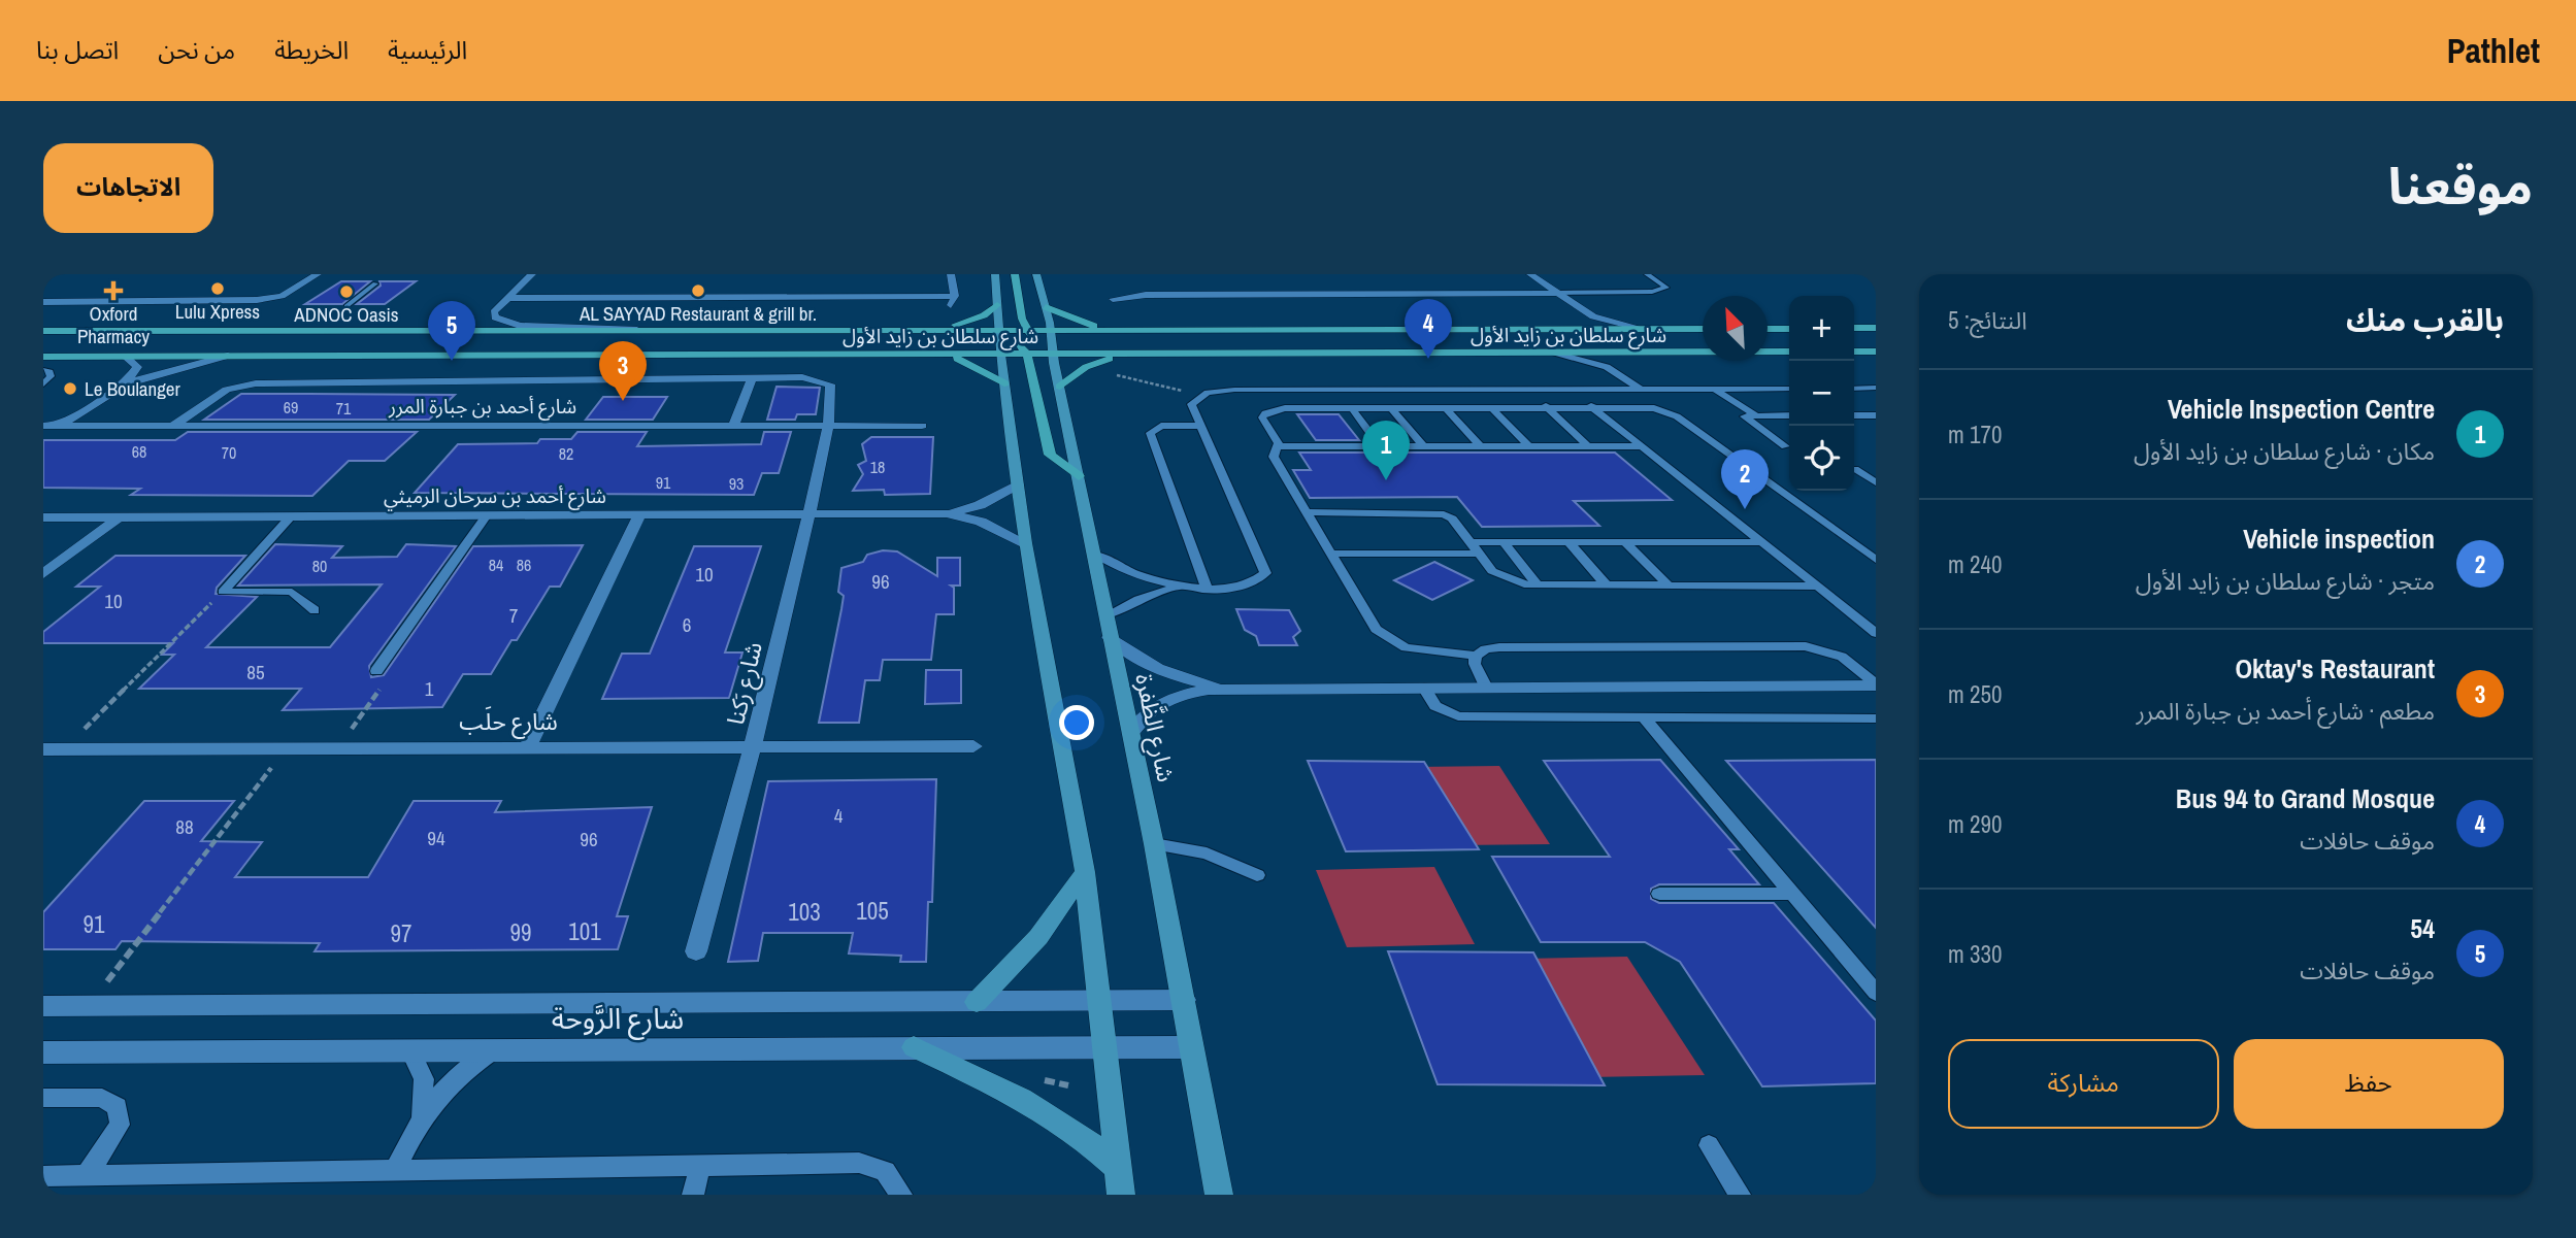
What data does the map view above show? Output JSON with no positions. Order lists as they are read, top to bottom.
{
  "streets": {
    "main road": ["شارع سلطان بن زايد الأول", "شارع الظَّفرة"],
    "street": [
      "شارع أحمد بن جبارة المرر",
      "شارع أحمد بن سرحان الرميثي",
      "شارع رَكنا",
      "شارع حلَب",
      "شارع الرَّوحة"
    ]
  },
  "crossings": [
    ["شارع سلطان بن زايد الأول", "شارع الظَّفرة"],
    ["شارع أحمد بن جبارة المرر", "شارع رَكنا"],
    ["شارع أحمد بن سرحان الرميثي", "شارع رَكنا"],
    ["شارع رَكنا", "شارع حلَب"],
    ["شارع الظَّفرة", "شارع الرَّوحة"]
  ],
  "places": {
    "other": [
      "Lulu Xpress",
      "AL SAYYAD Restaurant & grill br.",
      "ADNOC Oasis",
      "Le Boulanger"
    ],
    "health": ["Oxford Pharmacy"]
  },
  "house_numbers": [
    "69",
    "71",
    "68",
    "70",
    "82",
    "18",
    "91",
    "93",
    "84",
    "86",
    "80",
    "10",
    "96",
    "10",
    "7",
    "6",
    "85",
    "1",
    "4",
    "88",
    "94",
    "96",
    "105",
    "103",
    "91",
    "101",
    "99",
    "97"
  ],
  "north": "top left",
  "page": {
    "header": "Pathlet",
    "nav": [
      "الرئيسية",
      "الخريطة",
      "من نحن",
      "اتصل بنا"
    ],
    "title": "موقعنا",
    "buttons": [
      "الاتجاهات",
      ["حفظ", "مشاركة"]
    ],
    "heading": ["بالقرب منك", "النتائج: 5"],
    "map_buttons": ["+", "−"],
    "pins": [
      "4",
      "5",
      "3",
      "1",
      "2"
    ],
    "list": [
      {
        "mark": "1",
        "name": "Vehicle Inspection Centre",
        "note": "مكان · شارع سلطان بن زايد الأول",
        "value": "170 m"
      },
      {
        "mark": "2",
        "name": "Vehicle inspection",
        "note": "متجر · شارع سلطان بن زايد الأول",
        "value": "240 m"
      },
      {
        "mark": "3",
        "name": "Oktay's Restaurant",
        "note": "مطعم · شارع أحمد بن جبارة المرر",
        "value": "250 m"
      },
      {
        "mark": "4",
        "name": "Bus 94 to Grand Mosque",
        "note": "موقف حافلات",
        "value": "290 m"
      },
      {
        "mark": "5",
        "name": "54",
        "note": "موقف حافلات",
        "value": "330 m"
      }
    ]
  }
}
